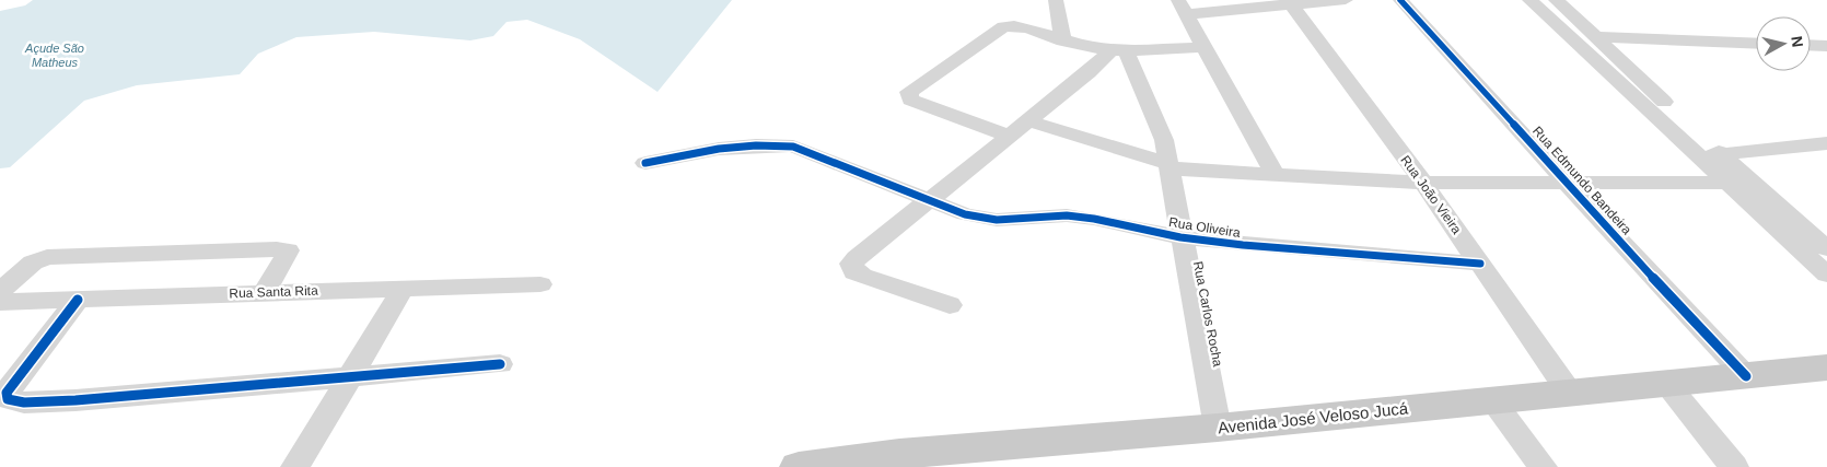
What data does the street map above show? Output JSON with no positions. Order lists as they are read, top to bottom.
{
  "streets": {
    "main road": ["Avenida José Veloso Jucá"],
    "street": [
      "Rua Edmundo Bandeira",
      "Rua João Vieira",
      "Rua Oliveira",
      "Rua Santa Rita",
      "Rua Carlos Rocha"
    ]
  },
  "crossings": [
    ["Rua Edmundo Bandeira", "Avenida José Veloso Jucá"],
    ["Rua João Vieira", "Rua Oliveira"],
    ["Rua João Vieira", "Avenida José Veloso Jucá"],
    ["Rua Oliveira", "Rua Carlos Rocha"],
    ["Rua Carlos Rocha", "Avenida José Veloso Jucá"]
  ],
  "water": ["Açude São Matheus"],
  "north": "right"
}
